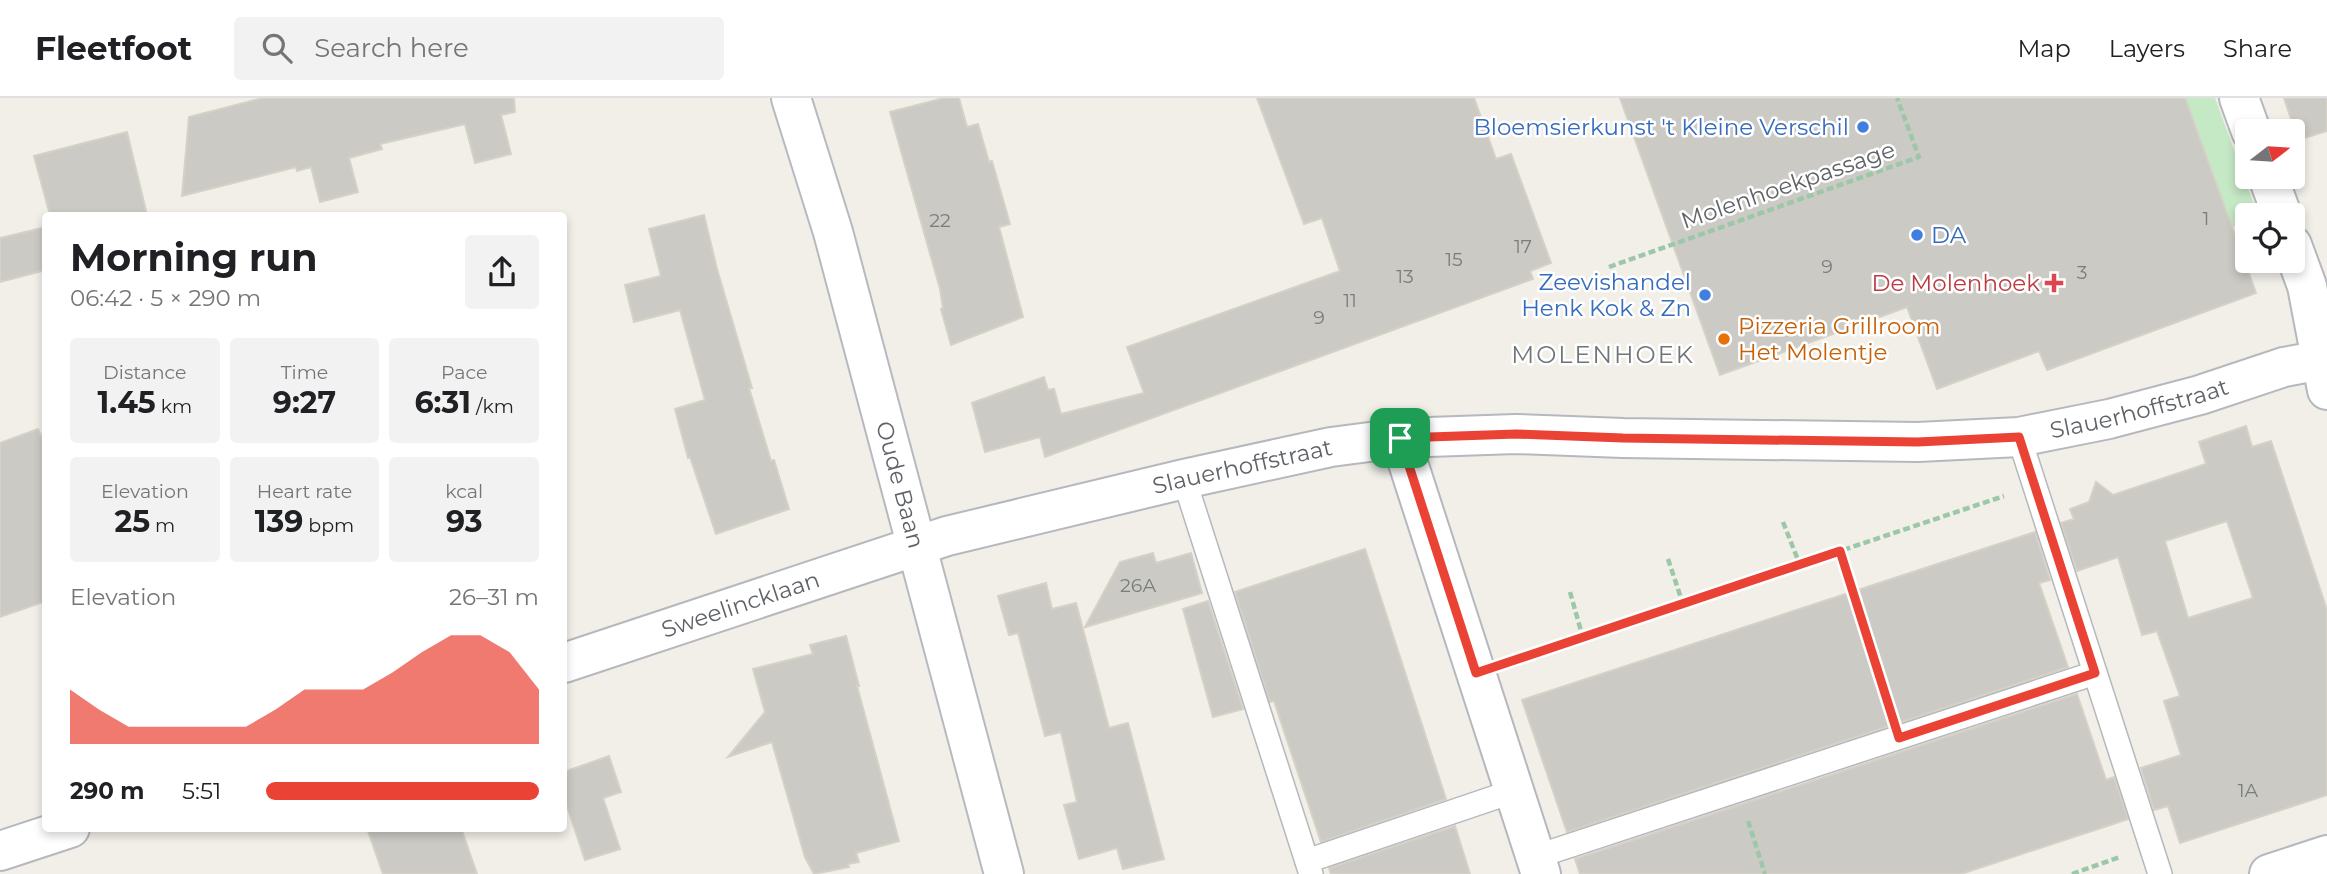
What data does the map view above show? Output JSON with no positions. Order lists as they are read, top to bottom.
{
  "streets": {
    "street": ["Slauerhoffstraat", "Oude Baan", "Sweelincklaan"],
    "path": ["Molenhoekpassage"]
  },
  "crossings": [
    ["Slauerhoffstraat", "Oude Baan"],
    ["Slauerhoffstraat", "Sweelincklaan"],
    ["Oude Baan", "Sweelincklaan"]
  ],
  "districts": ["MOLENHOEK"],
  "places": {
    "other": [
      "Bloemsierkunst 't Kleine Verschil",
      "DA",
      "Zeevishandel Henk Kok & Zn",
      "Pizzeria Grillroom Het Molentje"
    ],
    "health": ["De Molenhoek"]
  },
  "house_numbers": [
    "1",
    "22",
    "17",
    "15",
    "9",
    "3",
    "13",
    "11",
    "9",
    "26A",
    "1A"
  ],
  "north": "right",
  "page": {
    "header": "Fleetfoot",
    "search": "Search here",
    "nav": ["Map", "Layers", "Share"],
    "heading": ["Morning run", "06:42 · 5 × 290 m"],
    "stats": [
      ["Distance", "1.45 km"],
      ["Time", "9:27"],
      ["Pace", "6:31 /km"],
      ["Elevation", "25 m"],
      ["Heart rate", "139 bpm"],
      ["kcal", "93"]
    ],
    "chart": ["Elevation", "26–31 m"],
    "list": [
      {
        "name": "290 m",
        "note": "5:51"
      }
    ]
  }
}
